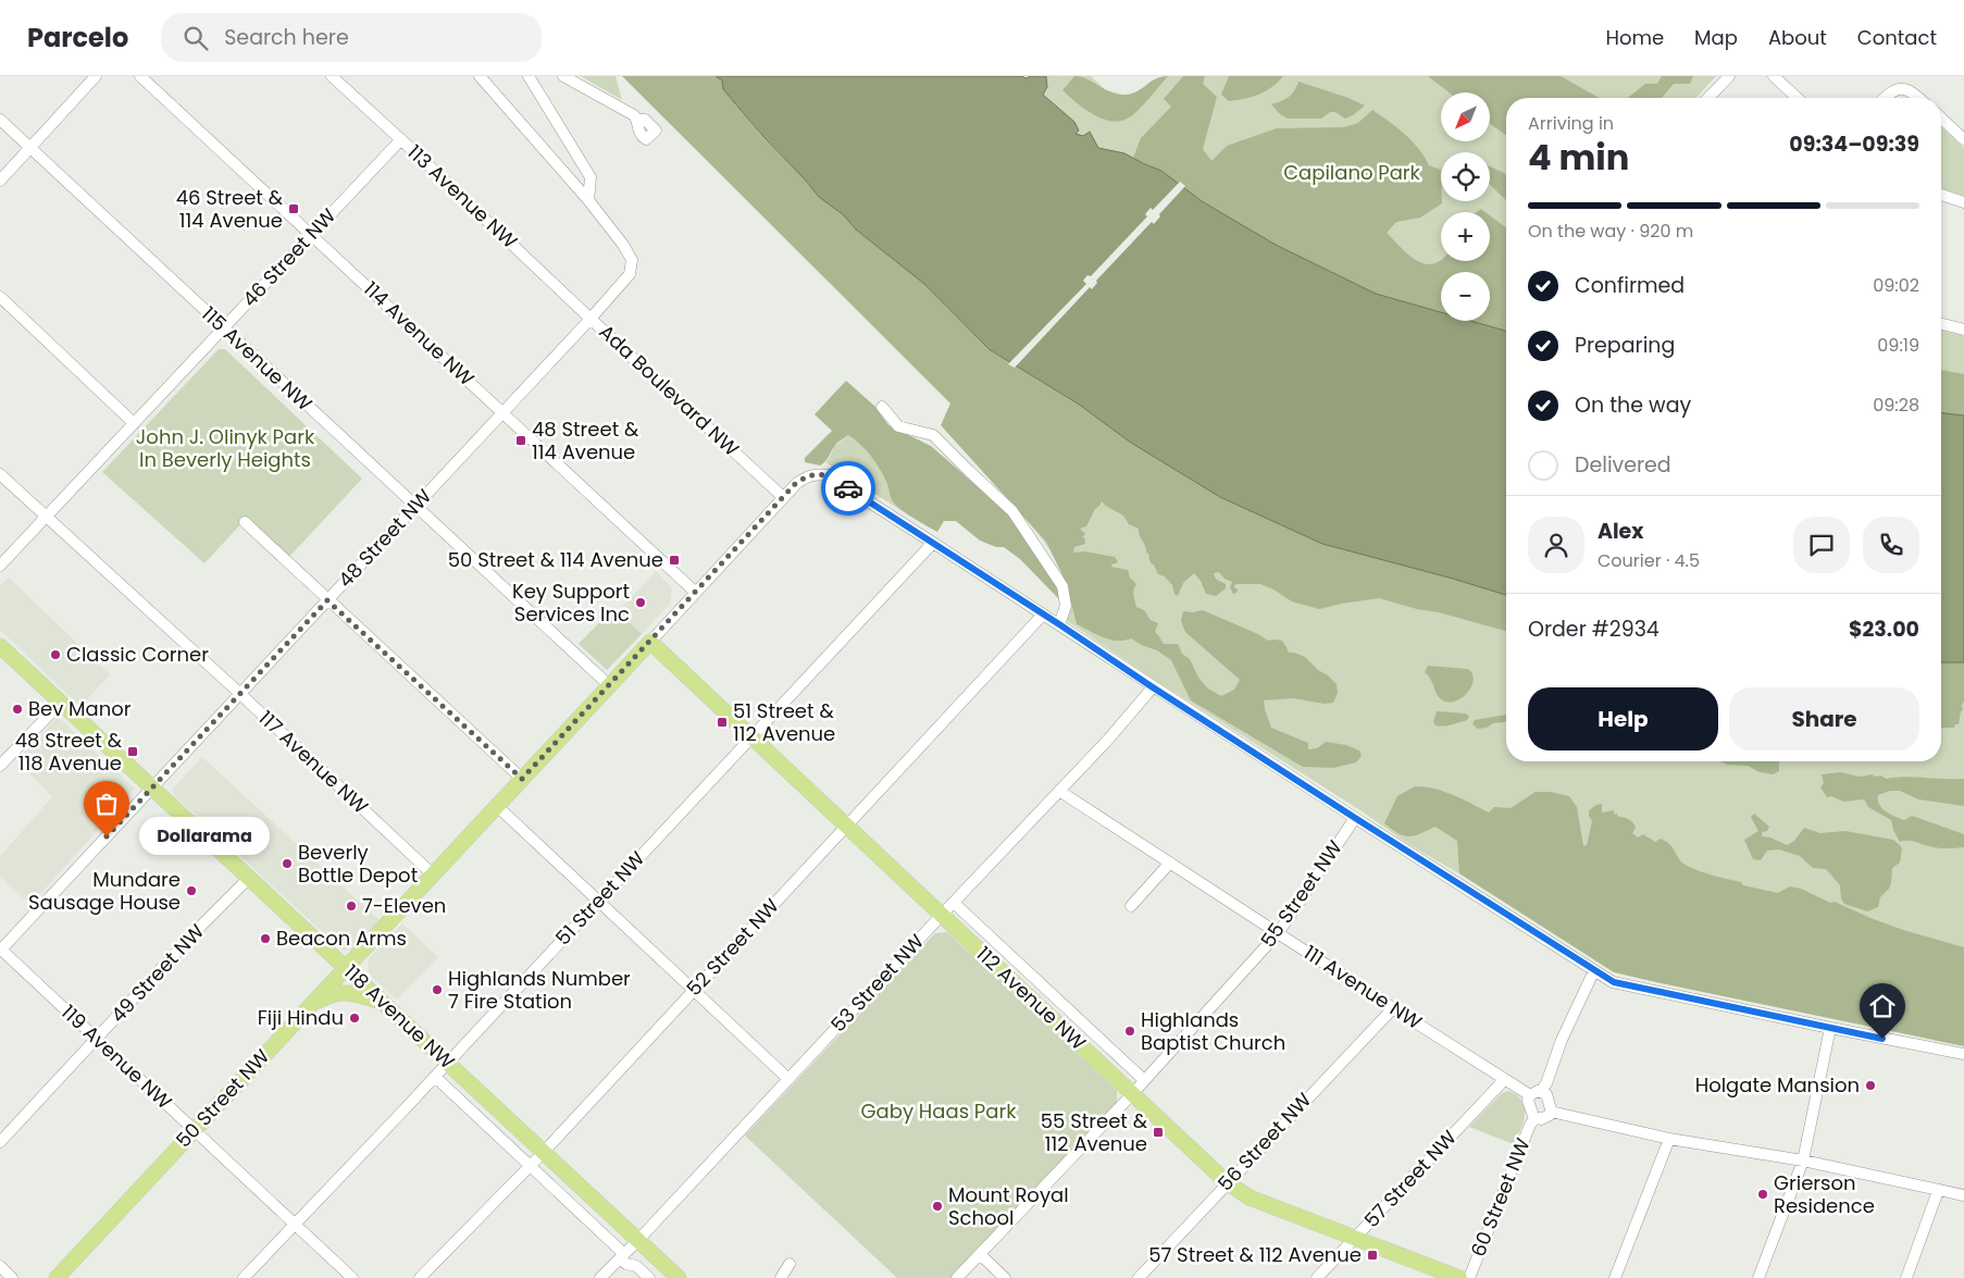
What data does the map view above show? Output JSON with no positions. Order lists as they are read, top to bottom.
{
  "streets": {
    "main road": ["112 Avenue NW", "118 Avenue NW", "50 Street NW"],
    "street": [
      "113 Avenue NW",
      "46 Street NW",
      "114 Avenue NW",
      "115 Avenue NW",
      "Ada Boulevard NW",
      "48 Street NW",
      "117 Avenue NW",
      "55 Street NW",
      "51 Street NW",
      "52 Street NW",
      "49 Street NW",
      "53 Street NW",
      "111 Avenue NW",
      "119 Avenue NW",
      "56 Street NW",
      "57 Street NW",
      "60 Street NW"
    ]
  },
  "crossings": [
    ["113 Avenue NW", "46 Street NW"],
    ["113 Avenue NW", "Ada Boulevard NW"],
    ["113 Avenue NW", "48 Street NW"],
    ["46 Street NW", "114 Avenue NW"],
    ["46 Street NW", "115 Avenue NW"],
    ["46 Street NW", "117 Avenue NW"],
    ["114 Avenue NW", "48 Street NW"],
    ["114 Avenue NW", "50 Street NW"],
    ["115 Avenue NW", "48 Street NW"],
    ["115 Avenue NW", "50 Street NW"],
    ["Ada Boulevard NW", "48 Street NW"],
    ["Ada Boulevard NW", "50 Street NW"],
    ["48 Street NW", "117 Avenue NW"],
    ["48 Street NW", "118 Avenue NW"],
    ["48 Street NW", "119 Avenue NW"],
    ["117 Avenue NW", "50 Street NW"],
    ["55 Street NW", "111 Avenue NW"],
    ["55 Street NW", "112 Avenue NW"],
    ["51 Street NW", "112 Avenue NW"],
    ["51 Street NW", "118 Avenue NW"],
    ["51 Street NW", "119 Avenue NW"],
    ["51 Street NW", "50 Street NW"],
    ["52 Street NW", "112 Avenue NW"],
    ["52 Street NW", "118 Avenue NW"],
    ["49 Street NW", "118 Avenue NW"],
    ["49 Street NW", "119 Avenue NW"],
    ["53 Street NW", "111 Avenue NW"],
    ["53 Street NW", "112 Avenue NW"],
    ["53 Street NW", "118 Avenue NW"],
    ["111 Avenue NW", "56 Street NW"],
    ["111 Avenue NW", "57 Street NW"],
    ["111 Avenue NW", "60 Street NW"],
    ["112 Avenue NW", "50 Street NW"],
    ["112 Avenue NW", "56 Street NW"],
    ["112 Avenue NW", "57 Street NW"],
    ["118 Avenue NW", "50 Street NW"],
    ["119 Avenue NW", "50 Street NW"]
  ],
  "parks": ["Capilano Park", "John J. Olinyk Park In Beverly Heights", "Gaby Haas Park"],
  "places": {
    "transit": [
      "46 Street & 114 Avenue",
      "48 Street & 114 Avenue",
      "50 Street & 114 Avenue",
      "51 Street & 112 Avenue",
      "48 Street & 118 Avenue",
      "55 Street & 112 Avenue",
      "57 Street & 112 Avenue"
    ],
    "other": [
      "Key Support Services Inc",
      "Classic Corner",
      "Bev Manor",
      "Dollarama",
      "Beverly Bottle Depot",
      "Mundare Sausage House",
      "7-Eleven",
      "Beacon Arms",
      "Highlands Number 7 Fire Station",
      "Fiji Hindu",
      "Highlands Baptist Church",
      "Holgate Mansion",
      "Grierson Residence",
      "Mount Royal School"
    ]
  },
  "north": "bottom left",
  "page": {
    "header": "Parcelo",
    "search": "Search here",
    "nav": [
      "Home",
      "Map",
      "About",
      "Contact"
    ],
    "map_buttons": ["+", "−"],
    "heading": ["4 min", "Arriving in", "09:34–09:39"],
    "panel": [
      "Alex",
      "Courier · 4.5",
      "Order #2934",
      "$23.00"
    ],
    "bar": "On the way · 920 m",
    "list": [
      ["Confirmed", "09:02"],
      ["Preparing", "09:19"],
      ["On the way", "09:28"],
      "Delivered"
    ],
    "buttons": ["Help", "Share"],
    "bubble": "Dollarama"
  }
}
